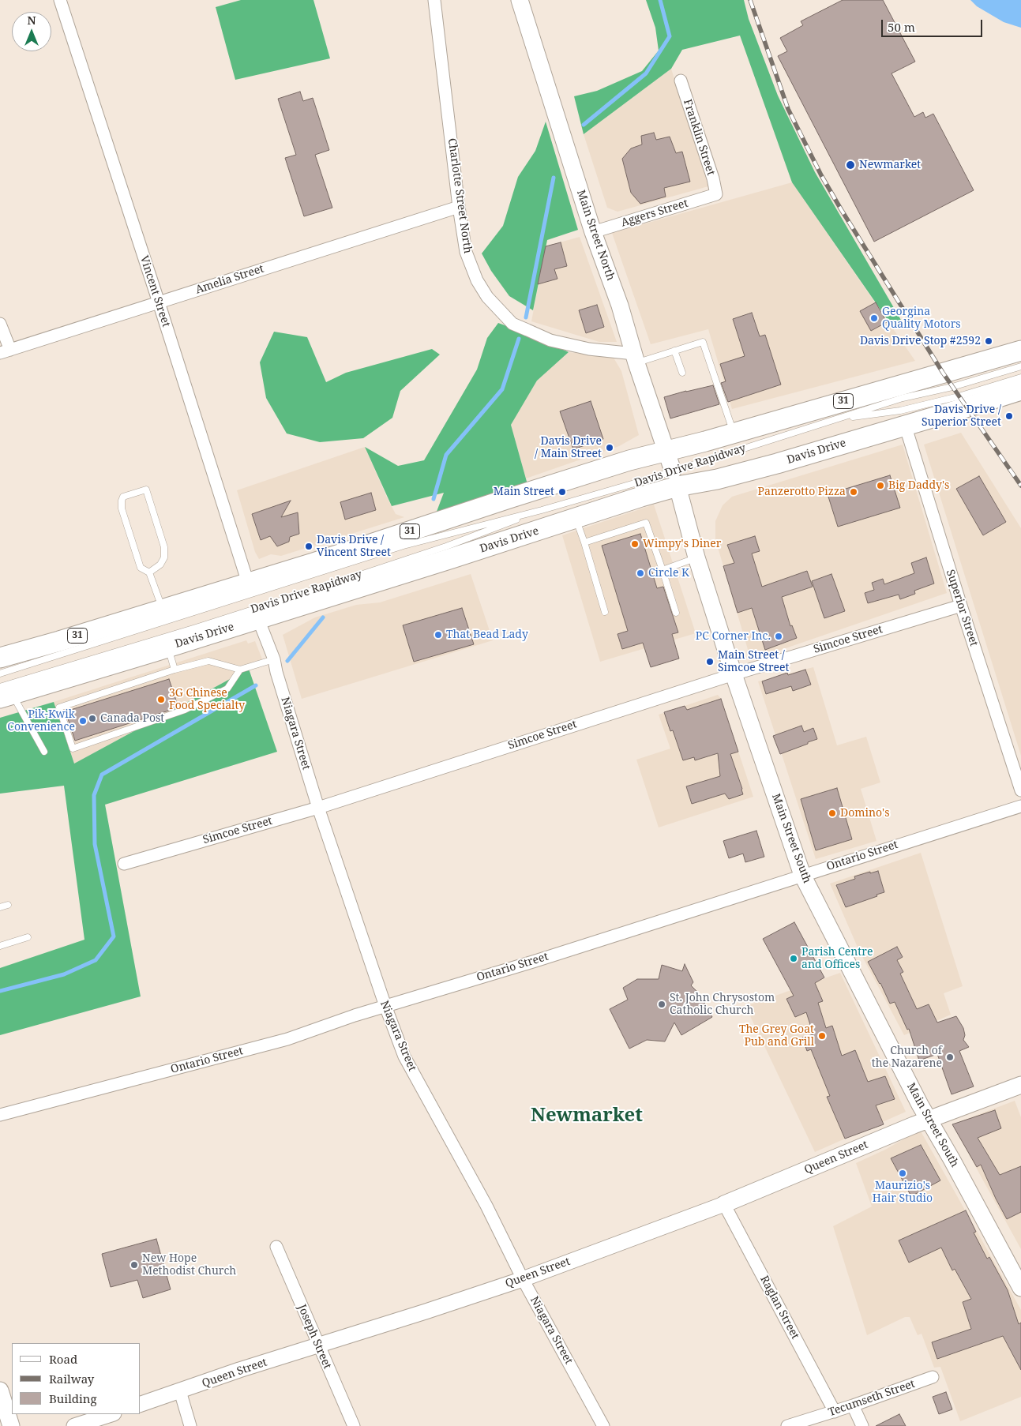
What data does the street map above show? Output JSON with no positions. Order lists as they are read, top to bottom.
{
  "streets": {
    "main road": [
      "Main Street North",
      "31",
      "Davis Drive",
      "Main Street South",
      "Queen Street"
    ],
    "street": [
      "Franklin Street",
      "Charlotte Street North",
      "Aggers Street",
      "Amelia Street",
      "Vincent Street",
      "Superior Street",
      "Simcoe Street",
      "Niagara Street",
      "Ontario Street",
      "Raglan Street",
      "Joseph Street",
      "Tecumseth Street"
    ],
    "lane": ["Davis Drive Rapidway"]
  },
  "crossings": [
    ["Franklin Street", "Aggers Street"],
    ["Charlotte Street North", "Main Street North"],
    ["Charlotte Street North", "Amelia Street"],
    ["Aggers Street", "Main Street North"],
    ["Main Street North", "31"],
    ["Main Street North", "Davis Drive"],
    ["Main Street North", "Davis Drive Rapidway"],
    ["Main Street North", "Main Street South"],
    ["Amelia Street", "Vincent Street"],
    ["Vincent Street", "31"],
    ["Davis Drive", "Davis Drive Rapidway"],
    ["Davis Drive", "Superior Street"],
    ["Davis Drive", "Niagara Street"],
    ["Davis Drive", "Main Street South"],
    ["Davis Drive Rapidway", "Main Street South"],
    ["Superior Street", "Simcoe Street"],
    ["Simcoe Street", "Niagara Street"],
    ["Simcoe Street", "Main Street South"],
    ["Niagara Street", "Ontario Street"],
    ["Niagara Street", "Queen Street"],
    ["Main Street South", "Ontario Street"],
    ["Main Street South", "Queen Street"],
    ["Queen Street", "Raglan Street"],
    ["Queen Street", "Joseph Street"],
    ["Raglan Street", "Tecumseth Street"]
  ],
  "districts": ["Newmarket"],
  "places": [
    "Newmarket",
    "Georgina Quality Motors",
    "Davis Drive Stop #2592",
    "Davis Drive / Superior Street",
    "Davis Drive / Main Street",
    "Big Daddy's",
    "Main Street",
    "Panzerotto Pizza",
    "Wimpy's Diner",
    "Davis Drive / Vincent Street",
    "Circle K",
    "That Bead Lady",
    "PC Corner Inc.",
    "Main Street / Simcoe Street",
    "3G Chinese Food Specialty",
    "Canada Post",
    "Pik-Kwik Convenience",
    "Domino's",
    "Parish Centre and Offices",
    "St. John Chrysostom Catholic Church",
    "The Grey Goat Pub and Grill",
    "Church of the Nazarene",
    "Maurizio's Hair Studio",
    "New Hope Methodist Church"
  ],
  "legend": ["Road", "Railway", "Building"],
  "scale_bar": "50 m",
  "north": "top"
}
